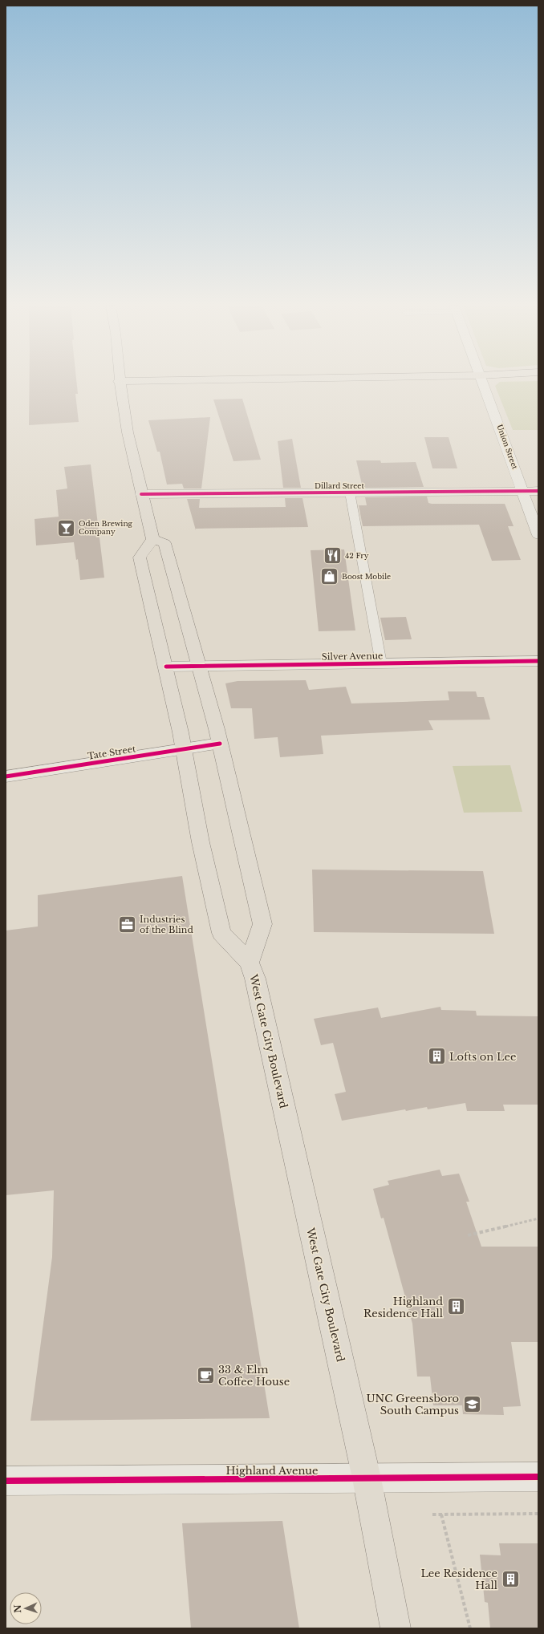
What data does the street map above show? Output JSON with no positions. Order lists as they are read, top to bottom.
{
  "streets": {
    "main road": ["West Gate City Boulevard"],
    "street": [
      "Union Street",
      "Dillard Street",
      "Silver Avenue",
      "Tate Street",
      "Highland Avenue"
    ]
  },
  "crossings": [
    ["Union Street", "Dillard Street"],
    ["Silver Avenue", "West Gate City Boulevard"],
    ["Tate Street", "West Gate City Boulevard"],
    ["West Gate City Boulevard", "Highland Avenue"]
  ],
  "places": {
    "bar": ["Oden Brewing Company"],
    "restaurant": ["42 Fry"],
    "shop": ["Boost Mobile"],
    "office": ["Industries of the Blind"],
    "building": ["Lofts on Lee", "Highland Residence Hall", "Lee Residence Hall"],
    "cafe": ["33 & Elm Coffee House"],
    "school or university": ["UNC Greensboro South Campus"]
  },
  "north": "left"
}
